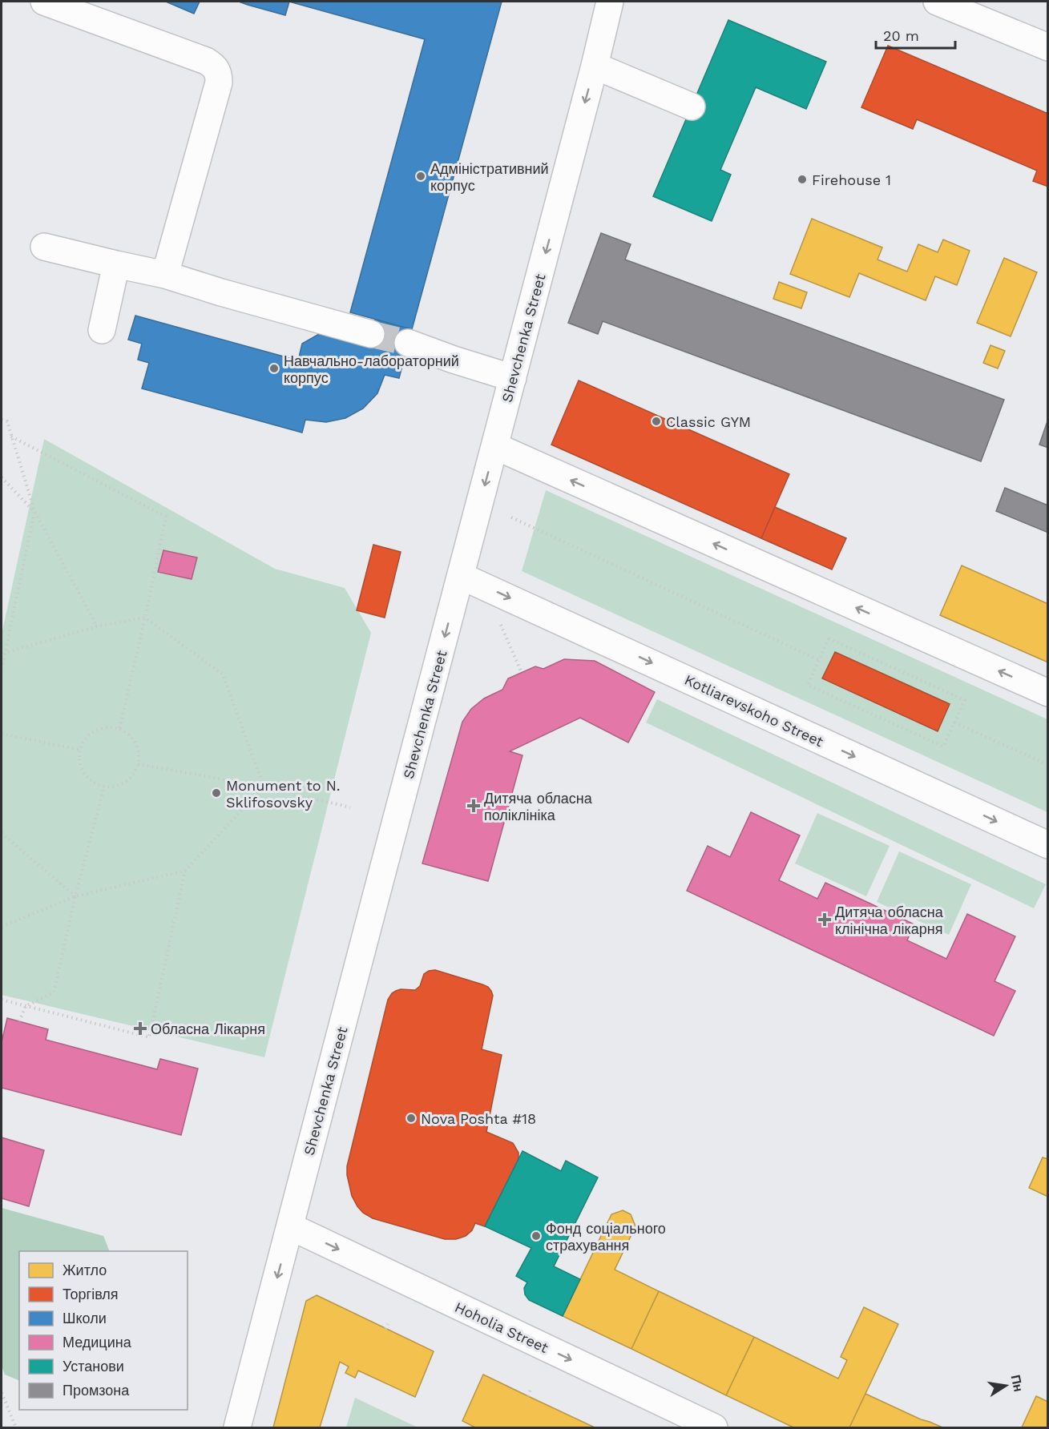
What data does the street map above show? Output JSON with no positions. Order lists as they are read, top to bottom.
{
  "streets": {
    "street": ["Shevchenka Street", "Kotliarevskoho Street", "Hoholia Street"]
  },
  "crossings": [
    ["Shevchenka Street", "Kotliarevskoho Street"],
    ["Shevchenka Street", "Hoholia Street"]
  ],
  "one_way": ["Shevchenka Street", "Hoholia Street"],
  "places": {
    "other": [
      "Адміністративний корпус",
      "Firehouse 1",
      "Навчально-лабораторний корпус",
      "Classic GYM",
      "Monument to N. Sklifosovsky",
      "Nova Poshta #18",
      "Фонд соціального страхування"
    ],
    "health": ["Дитяча обласна поліклініка", "Дитяча обласна клінічна лікарня", "Обласна Лікарня"]
  },
  "legend": [
    "Житло",
    "Торгівля",
    "Школи",
    "Медицина",
    "Установи",
    "Промзона"
  ],
  "scale_bar": "20 m",
  "north": "right"
}
